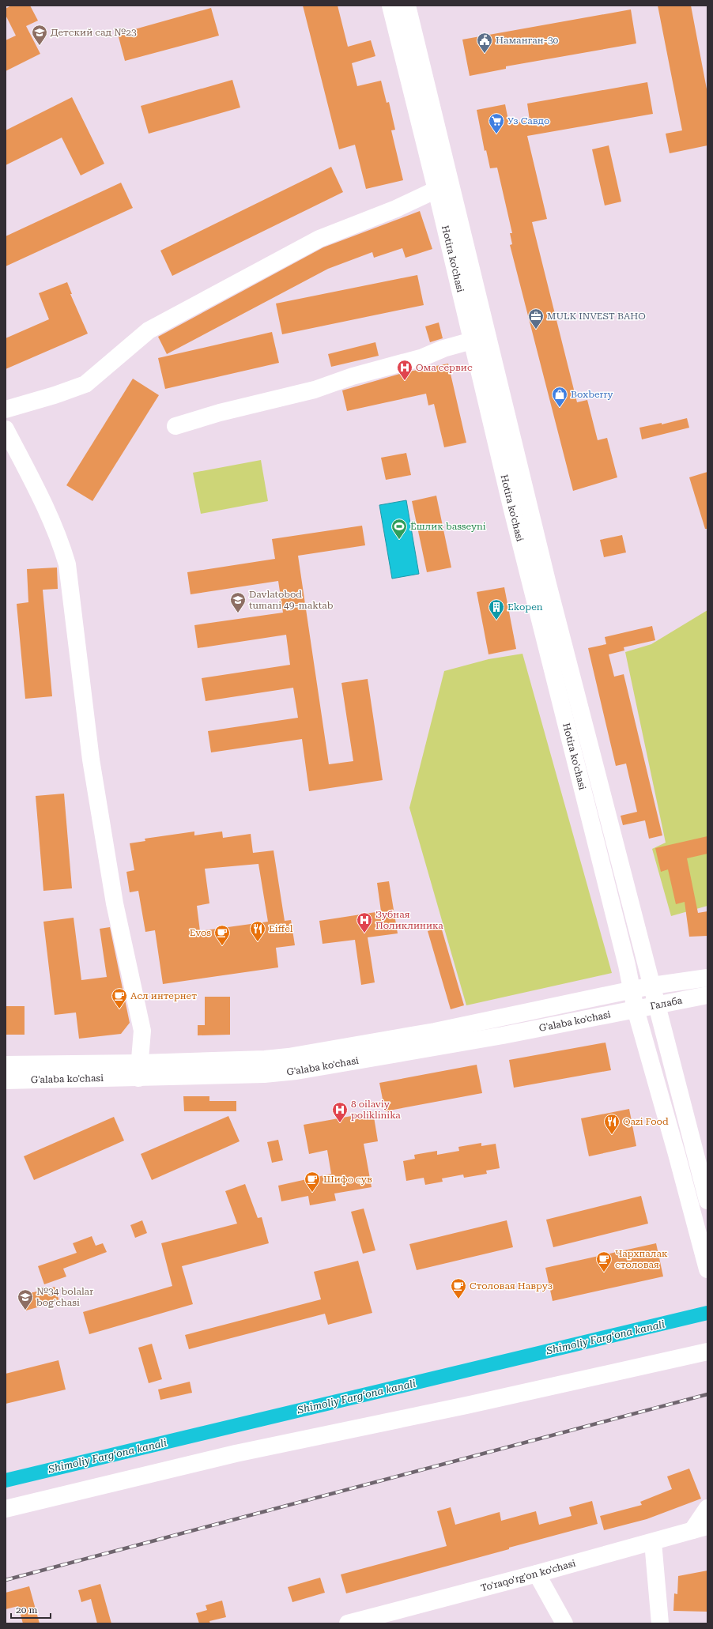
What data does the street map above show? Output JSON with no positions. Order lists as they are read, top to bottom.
{
  "streets": {
    "main road": [
      "Hotira ko'chasi",
      "Галаба",
      "G'alaba ko'chasi",
      "To'raqo'rg'on ko'chasi"
    ]
  },
  "crossings": [
    ["Hotira ko'chasi", "Галаба"],
    ["Hotira ko'chasi", "G'alaba ko'chasi"],
    ["Галаба", "G'alaba ko'chasi"]
  ],
  "water": ["Shimoliy Fargʻona kanali"],
  "places": {
    "school or university": ["Детский сад №23", "Davlatobod tumani 49-maktab", "№34 bolalar bog'chasi"],
    "public building": ["Наманган-30"],
    "supermarket": ["Уз Савдо"],
    "office": ["MULK INVEST BAHO"],
    "hospital": ["Ома сервис", "Зубная Поликлиника", "8 oilaviy poliklinika"],
    "shop": ["Boxberry"],
    "sports": ["Ёшлик basseyni"],
    "building": ["Ekopen"],
    "restaurant": ["Eiffel", "Qazi Food"],
    "cafe": [
      "Evos",
      "Асл интернет",
      "Шифо сув",
      "Чархпалак столовая",
      "Столовая Навруз"
    ]
  },
  "scale_bar": "20 m"
}
